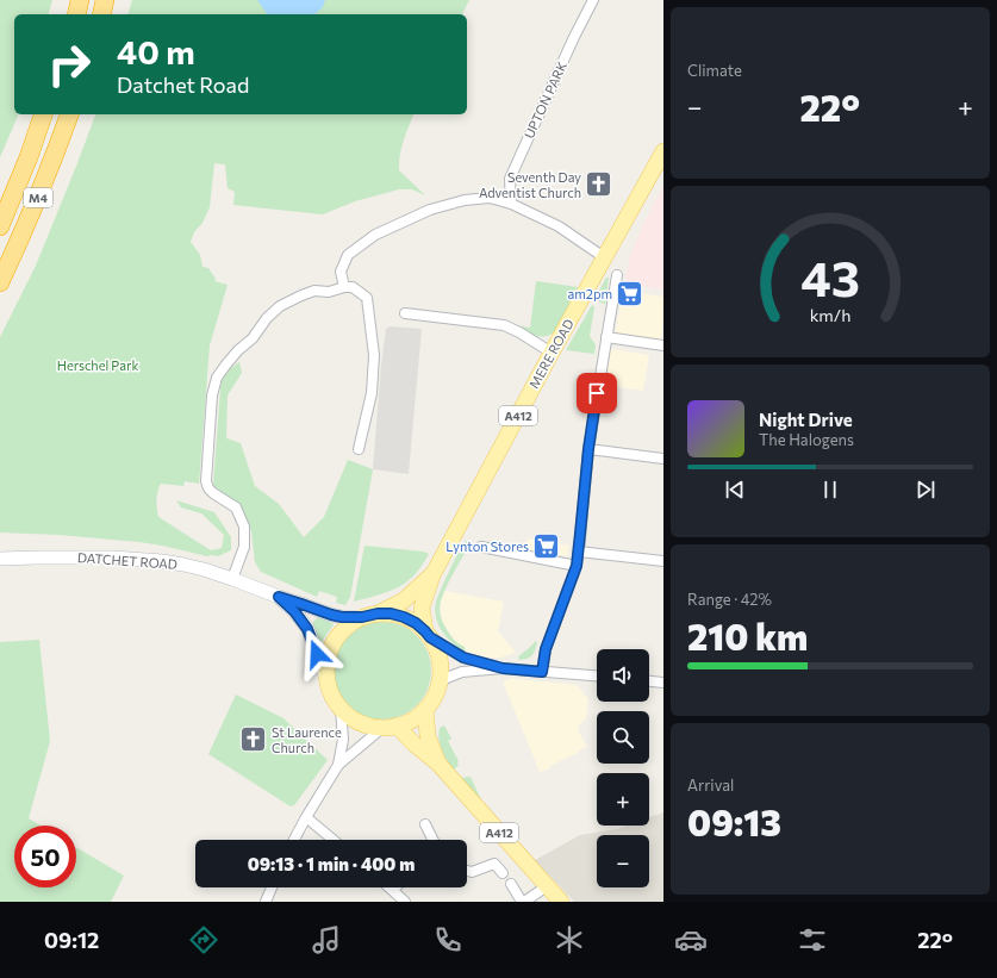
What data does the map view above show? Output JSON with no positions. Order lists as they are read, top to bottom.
{
  "streets": {
    "highway": ["M4"],
    "main road": ["MERE ROAD", "A412", "DATCHET ROAD"],
    "street": ["UPTON PARK"]
  },
  "crossings": [
    ["MERE ROAD", "A412"],
    ["A412", "DATCHET ROAD"]
  ],
  "parks": ["Herschel Park"],
  "places": {
    "church": ["Seventh Day Adventist Church", "St Laurence Church"],
    "supermarket": ["am2pm", "Lynton Stores"]
  },
  "page": {
    "tile": [
      "Climate",
      ["Range · 42%", "210 km"],
      ["Arrival", "09:13"]
    ],
    "turn": ["40 m", "Datchet Road"],
    "heat": ["−", "22°", "+"],
    "song": ["Night Drive", "The Halogens"],
    "map_buttons": ["+", "−"],
    "limit": "50",
    "trip": "09:13 · 1 min · 400 m",
    "tabs": ["09:12", "22°"],
    "gauge": ["43", "km/h"]
  }
}
